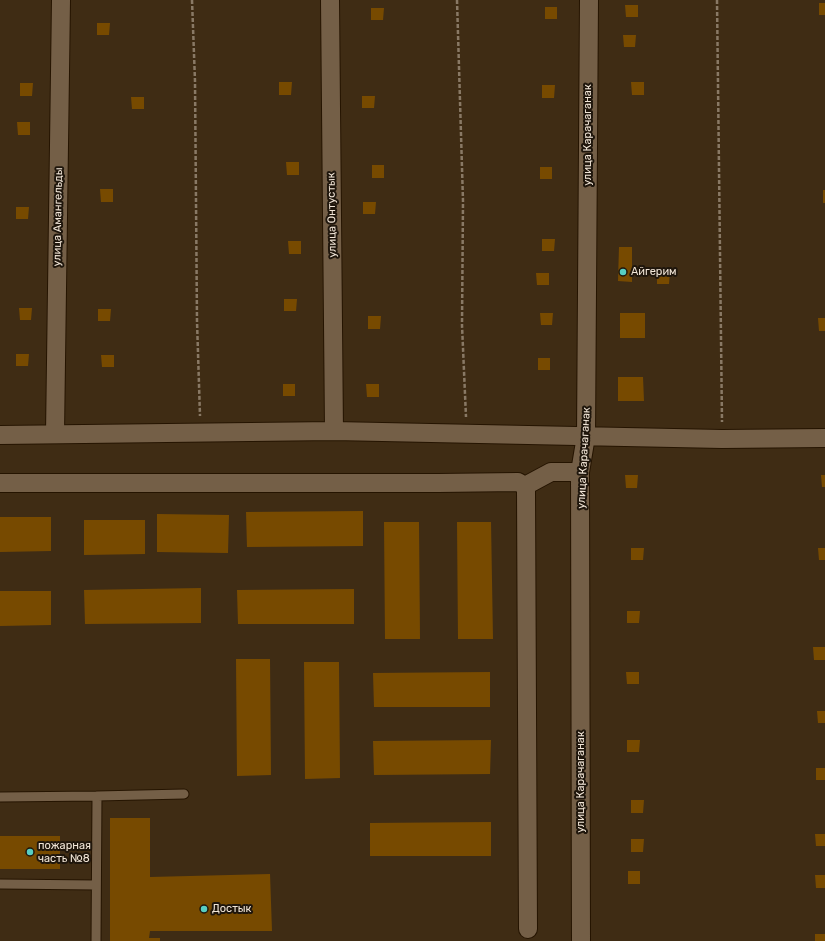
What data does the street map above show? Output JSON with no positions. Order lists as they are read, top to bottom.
{
  "streets": {
    "street": ["улица Карачаганак", "улица Онтустык", "улица Амангельды"]
  },
  "places": ["Айгерим", "пожарная часть №8", "Достык"]
}
